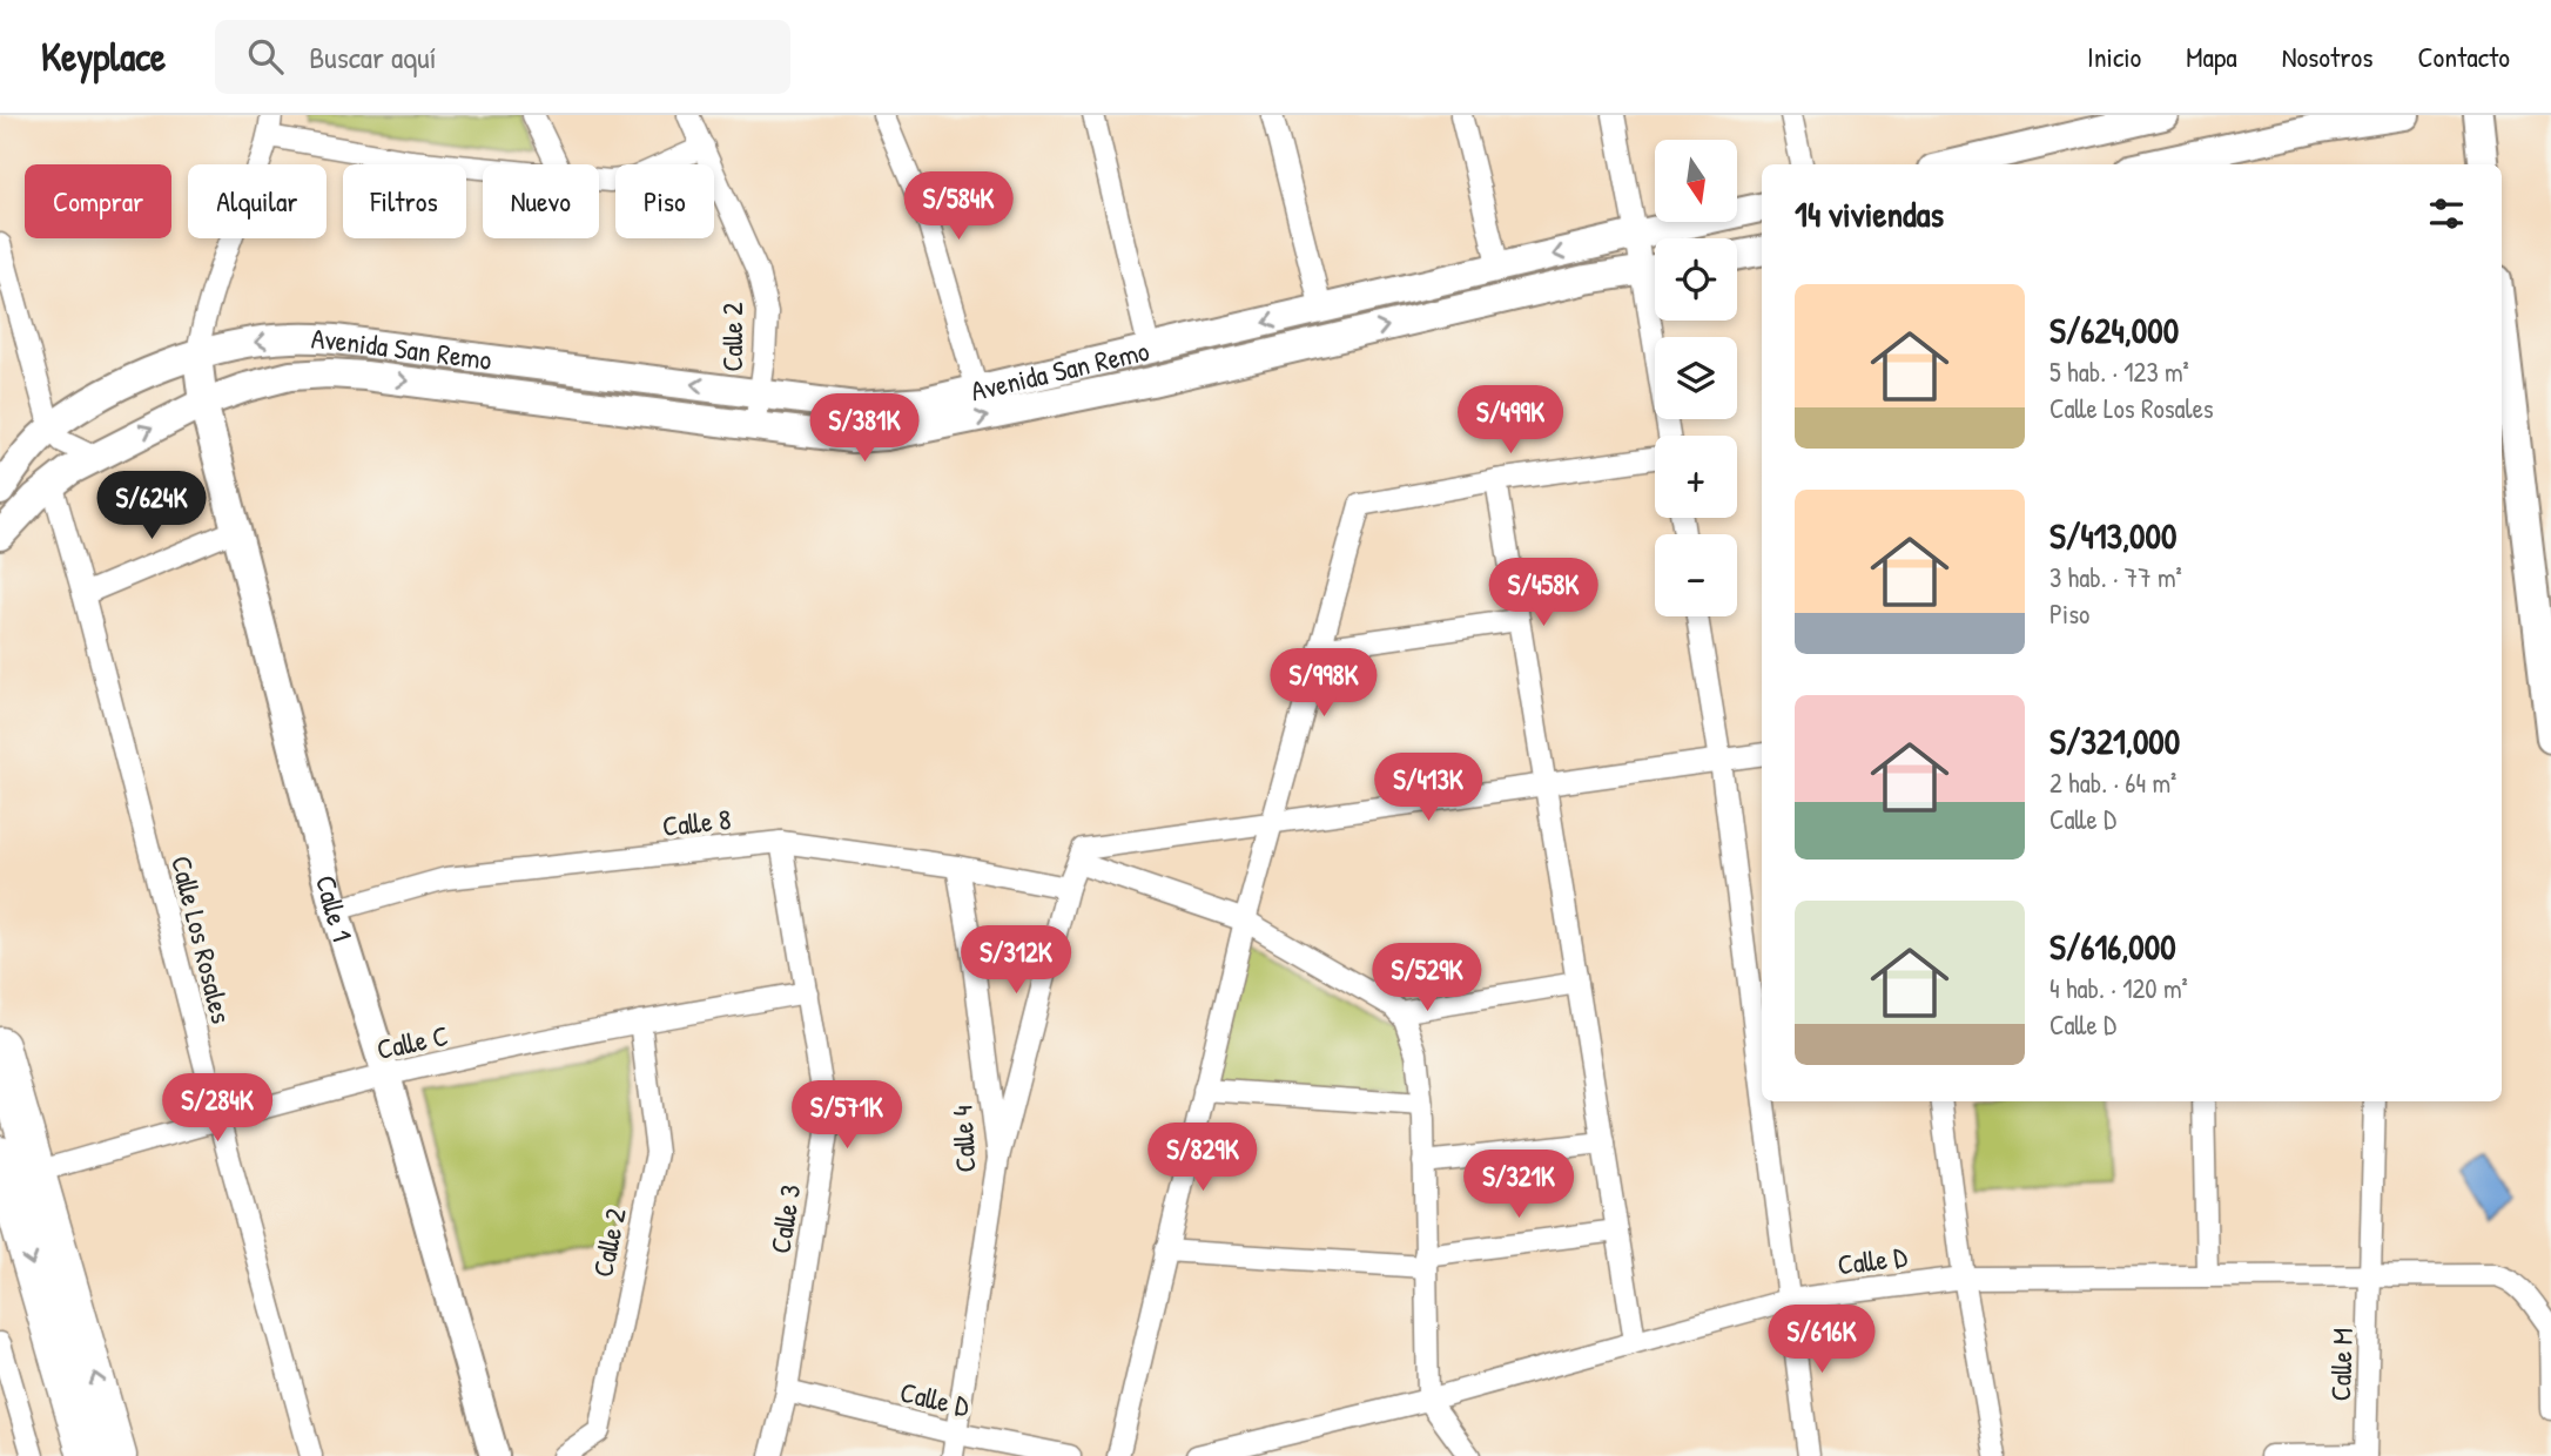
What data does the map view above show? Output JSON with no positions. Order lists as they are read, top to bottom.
{
  "streets": {
    "main road": ["Avenida San Remo", "Calle 1"],
    "street": [
      "Calle 2",
      "Calle 8",
      "Calle Los Rosales",
      "Calle C",
      "Calle 4",
      "Calle 3",
      "Calle D",
      "Calle M"
    ]
  },
  "crossings": [
    ["Calle 2", "Avenida San Remo"],
    ["Calle 2", "Calle C"],
    ["Avenida San Remo", "Calle 1"],
    ["Avenida San Remo", "Calle Los Rosales"],
    ["Calle 8", "Calle 1"],
    ["Calle 8", "Calle 4"],
    ["Calle 8", "Calle 3"],
    ["Calle 1", "Calle C"],
    ["Calle Los Rosales", "Calle C"],
    ["Calle C", "Calle 3"],
    ["Calle 4", "Calle D"],
    ["Calle 3", "Calle D"],
    ["Calle D", "Calle M"]
  ],
  "north": "bottom",
  "page": {
    "header": "Keyplace",
    "search": "Buscar aquí",
    "nav": [
      "Inicio",
      "Mapa",
      "Nosotros",
      "Contacto"
    ],
    "map_buttons": ["+", "−"],
    "chip": [
      "Comprar",
      "Alquilar",
      "Filtros",
      "Nuevo",
      "Piso"
    ],
    "heading": "14 viviendas",
    "price": [
      "S/584K",
      "S/499K",
      "S/381K",
      "S/624K",
      "S/458K",
      "S/998K",
      "S/413K",
      "S/312K",
      "S/529K",
      "S/284K",
      "S/571K",
      "S/829K",
      "S/321K",
      "S/616K"
    ],
    "list": [
      {
        "name": "S/624,000",
        "note": "5 hab. · 123 m² · Calle Los Rosales"
      },
      {
        "name": "S/413,000",
        "note": "3 hab. · 77 m² · Piso"
      },
      {
        "name": "S/321,000",
        "note": "2 hab. · 64 m² · Calle D"
      },
      {
        "name": "S/616,000",
        "note": "4 hab. · 120 m² · Calle D"
      }
    ]
  }
}
